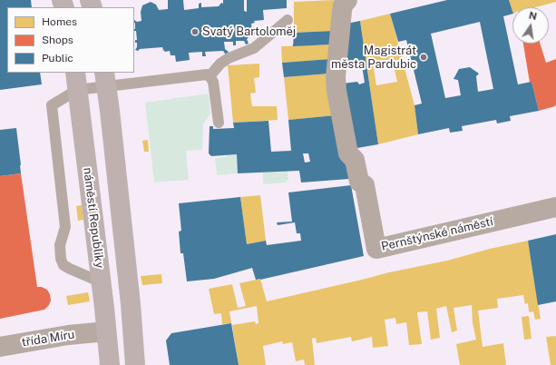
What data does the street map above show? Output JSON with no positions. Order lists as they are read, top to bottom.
{
  "streets": {
    "street": ["náměstí Republiky", "Pernštýnské náměstí", "třída Míru"]
  },
  "crossings": [
    ["náměstí Republiky", "třída Míru"]
  ],
  "places": ["Svatý Bartoloměj", "Magistrát města Pardubic"],
  "legend": ["Homes", "Shops", "Public"],
  "north": "top"
}
